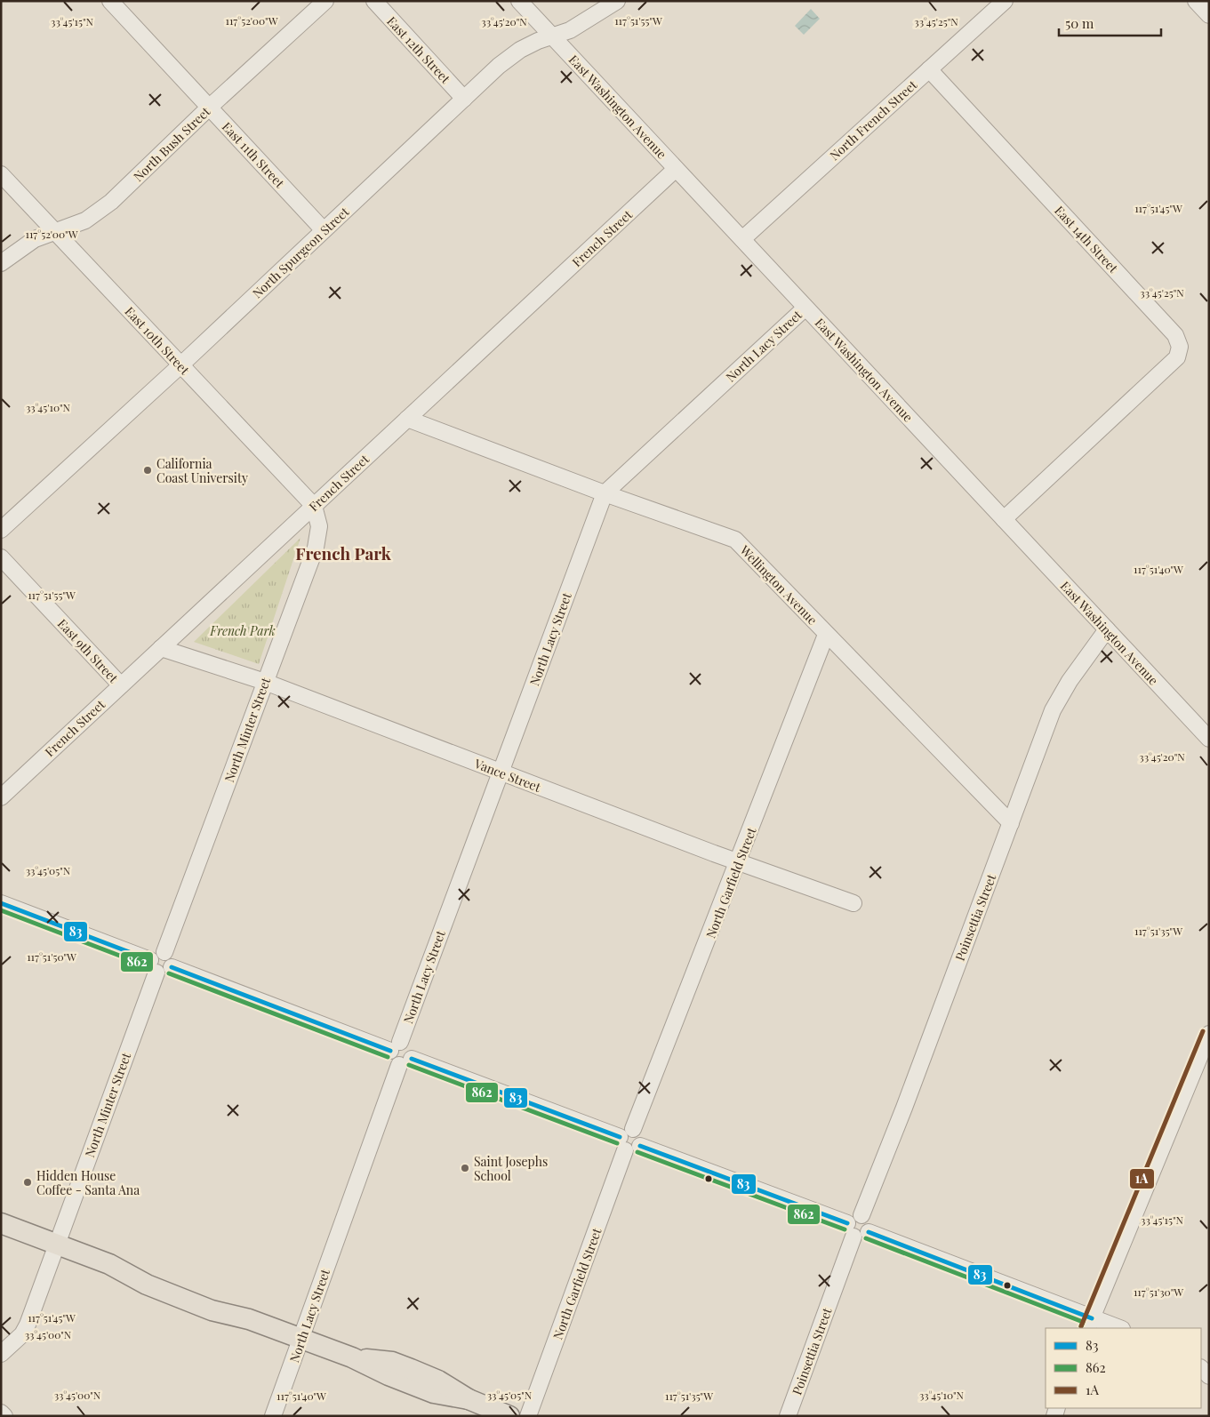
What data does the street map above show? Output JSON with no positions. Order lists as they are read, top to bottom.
{
  "streets": {
    "street": [
      "East 12th Street",
      "East Washington Avenue",
      "North French Street",
      "North Bush Street",
      "East 11th Street",
      "French Street",
      "East 14th Street",
      "North Spurgeon Street",
      "East 10th Street",
      "North Lacy Street",
      "Wellington Avenue",
      "East 9th Street",
      "North Minter Street",
      "Vance Street",
      "North Garfield Street",
      "Poinsettia Street"
    ]
  },
  "crossings": [
    ["East 12th Street", "North Spurgeon Street"],
    ["East Washington Avenue", "North French Street"],
    ["East Washington Avenue", "French Street"],
    ["East Washington Avenue", "East 14th Street"],
    ["East Washington Avenue", "North Spurgeon Street"],
    ["East Washington Avenue", "North Lacy Street"],
    ["East Washington Avenue", "Poinsettia Street"],
    ["North French Street", "East 14th Street"],
    ["North Bush Street", "East 11th Street"],
    ["North Bush Street", "East 10th Street"],
    ["East 11th Street", "North Spurgeon Street"],
    ["French Street", "East 10th Street"],
    ["French Street", "Wellington Avenue"],
    ["French Street", "East 9th Street"],
    ["French Street", "North Minter Street"],
    ["French Street", "Vance Street"],
    ["North Spurgeon Street", "East 10th Street"],
    ["East 10th Street", "North Minter Street"],
    ["North Lacy Street", "Wellington Avenue"],
    ["North Lacy Street", "Vance Street"],
    ["Wellington Avenue", "North Garfield Street"],
    ["Wellington Avenue", "Poinsettia Street"],
    ["North Minter Street", "Vance Street"],
    ["Vance Street", "North Garfield Street"]
  ],
  "districts": ["French Park"],
  "parks": ["French Park"],
  "places": ["California Coast University", "Saint Josephs School", "Hidden House Coffee - Santa Ana"],
  "lines": ["transit line 83", "transit line 862", "transit line 1A"],
  "legend": ["83", "862", "1A"],
  "scale_bar": "50 m",
  "coordinates": [
    "117°52'00\"W",
    "117°51'55\"W",
    "33°45'15\"N",
    "33°45'25\"N",
    "33°45'20\"N",
    "117°51'45\"W",
    "33°45'10\"N",
    "117°51'40\"W",
    "33°45'05\"N",
    "117°51'35\"W",
    "117°51'50\"W",
    "117°51'30\"W",
    "33°45'00\"N"
  ]
}
